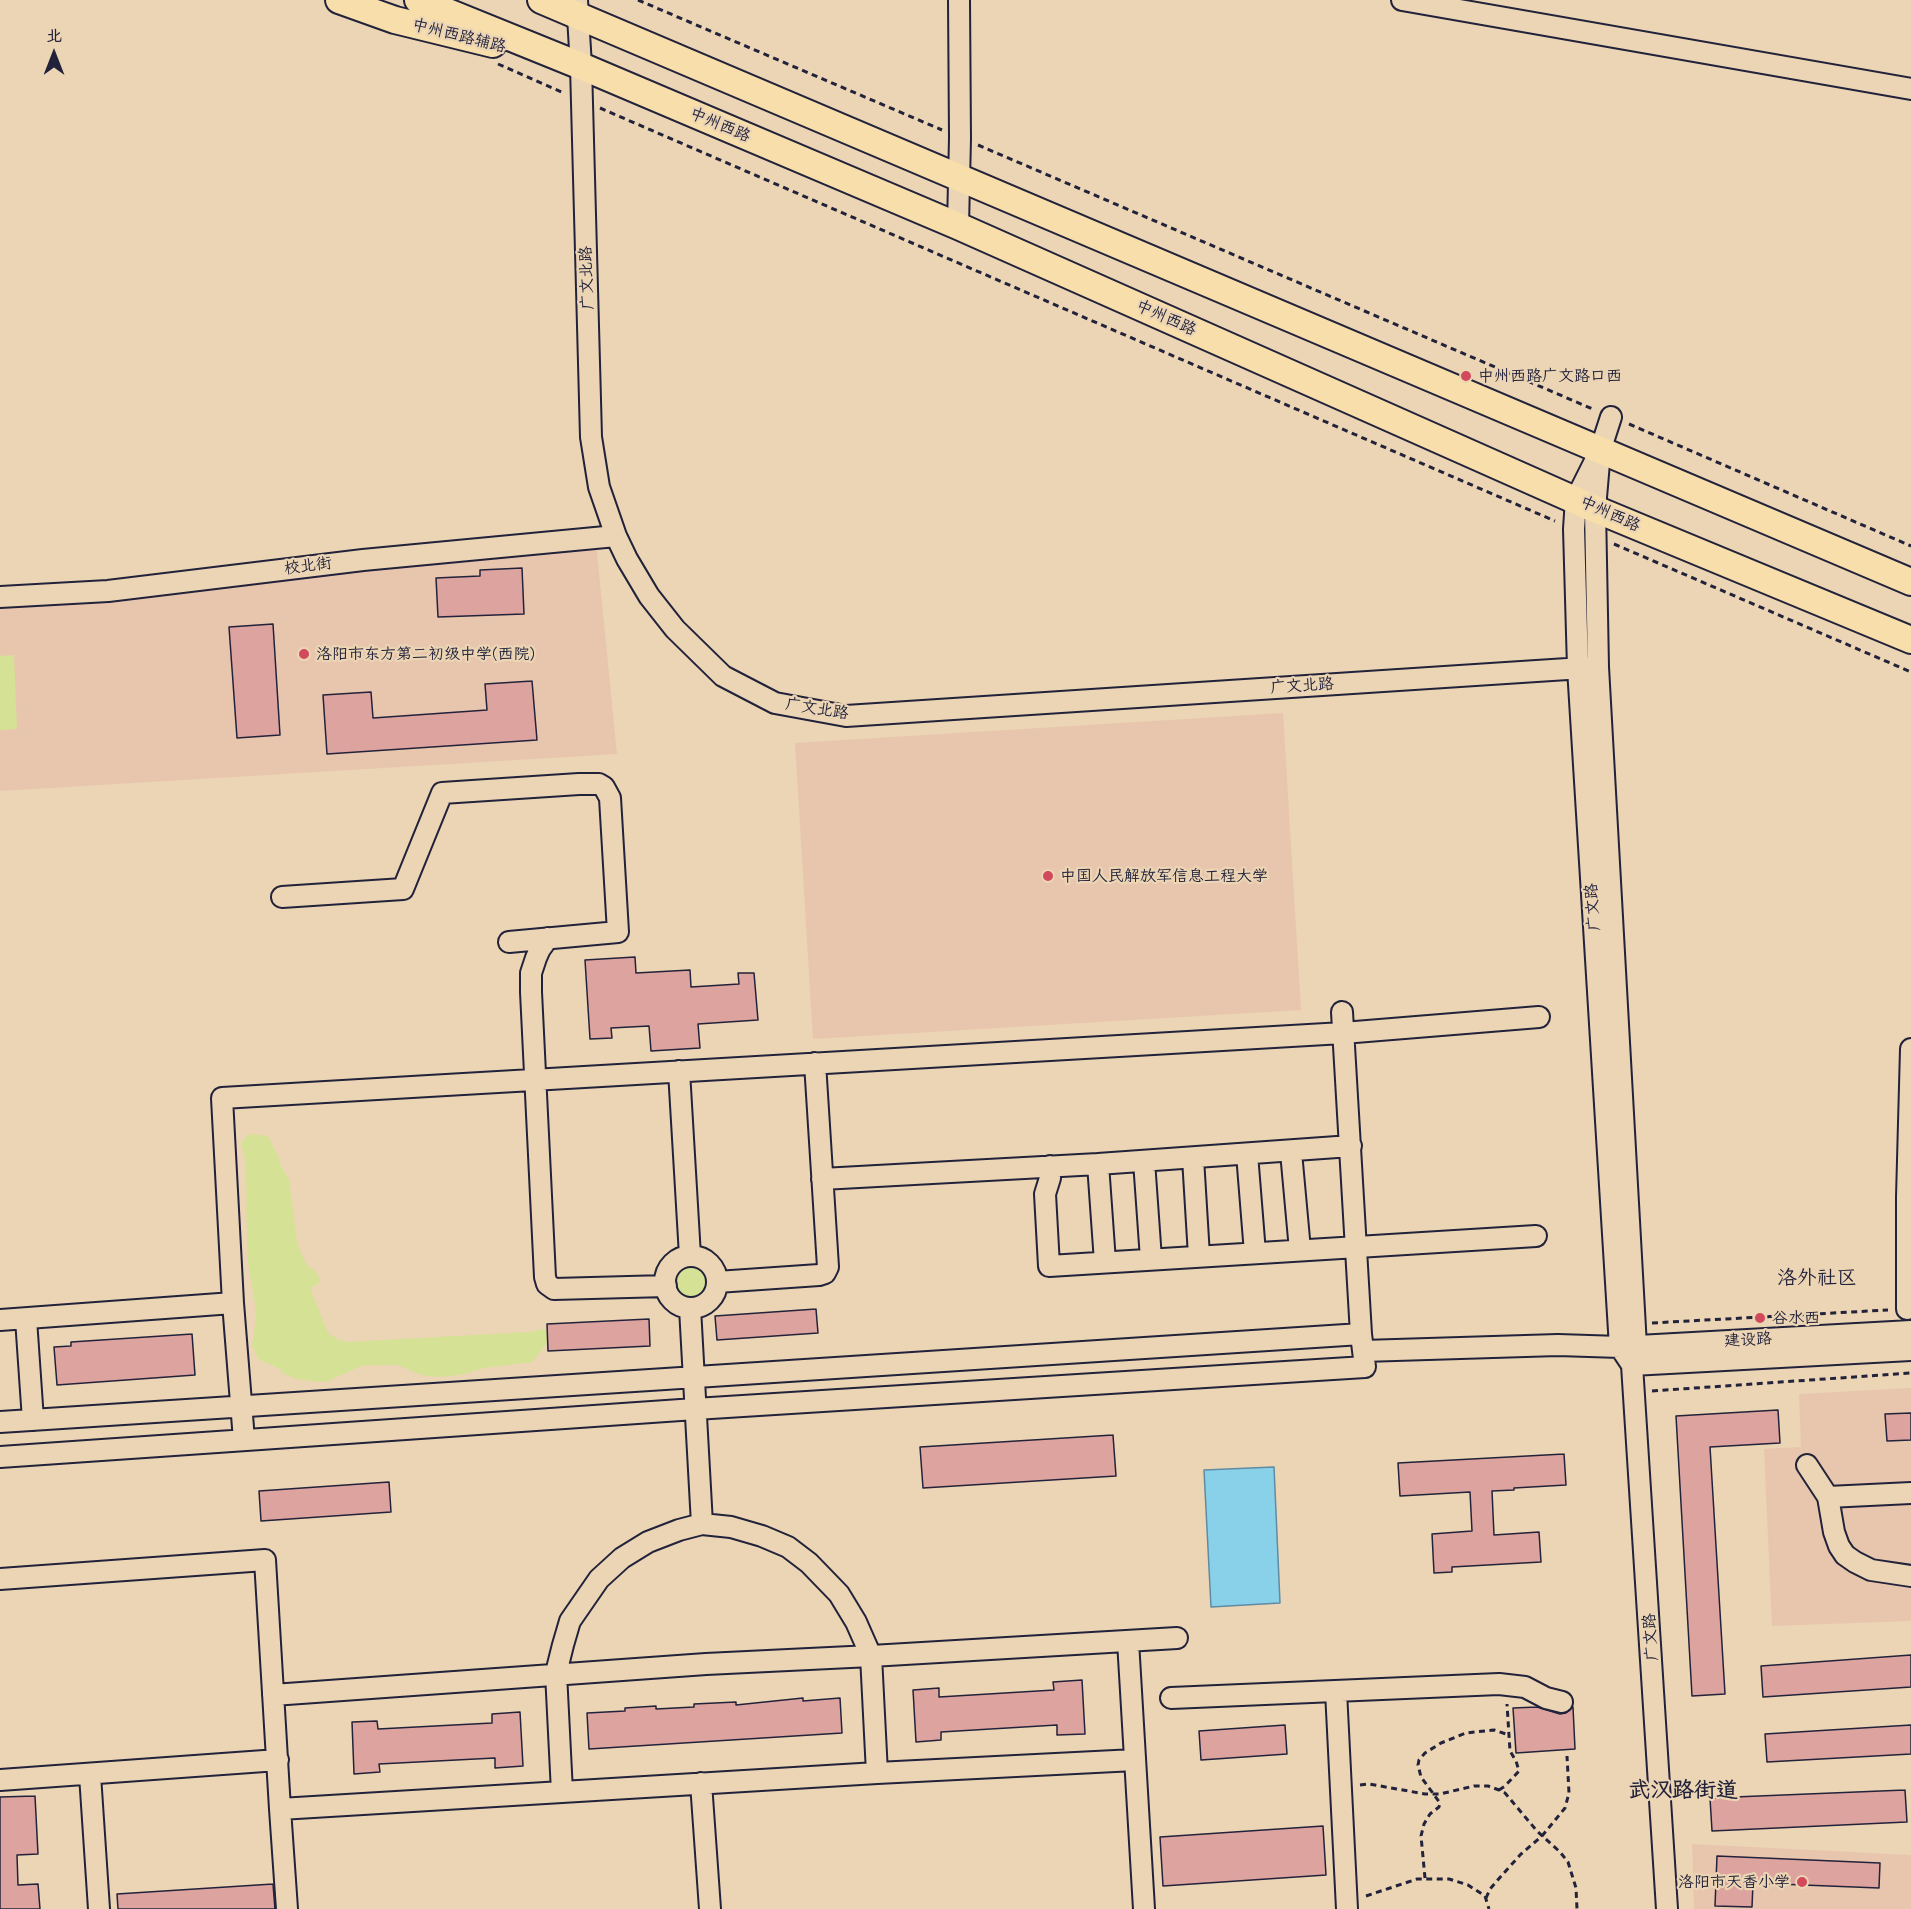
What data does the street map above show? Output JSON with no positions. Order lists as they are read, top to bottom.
{
  "streets": {
    "main road": ["中州西路辅路", "中州西路"],
    "street": [
      "广文北路",
      "校北街",
      "广文路",
      "建设路"
    ]
  },
  "crossings": [
    ["中州西路辅路", "中州西路"],
    ["中州西路辅路", "广文北路"],
    ["中州西路", "广文北路"],
    ["中州西路", "广文路"],
    ["广文北路", "校北街"],
    ["广文北路", "广文路"],
    ["广文路", "建设路"]
  ],
  "districts": ["洛外社区", "武汉路街道"],
  "places": [
    "中州西路广文路口西",
    "洛阳市东方第二初级中学(西院)",
    "中国人民解放军信息工程大学",
    "谷水西",
    "洛阳市天香小学"
  ],
  "north": "top"
}
